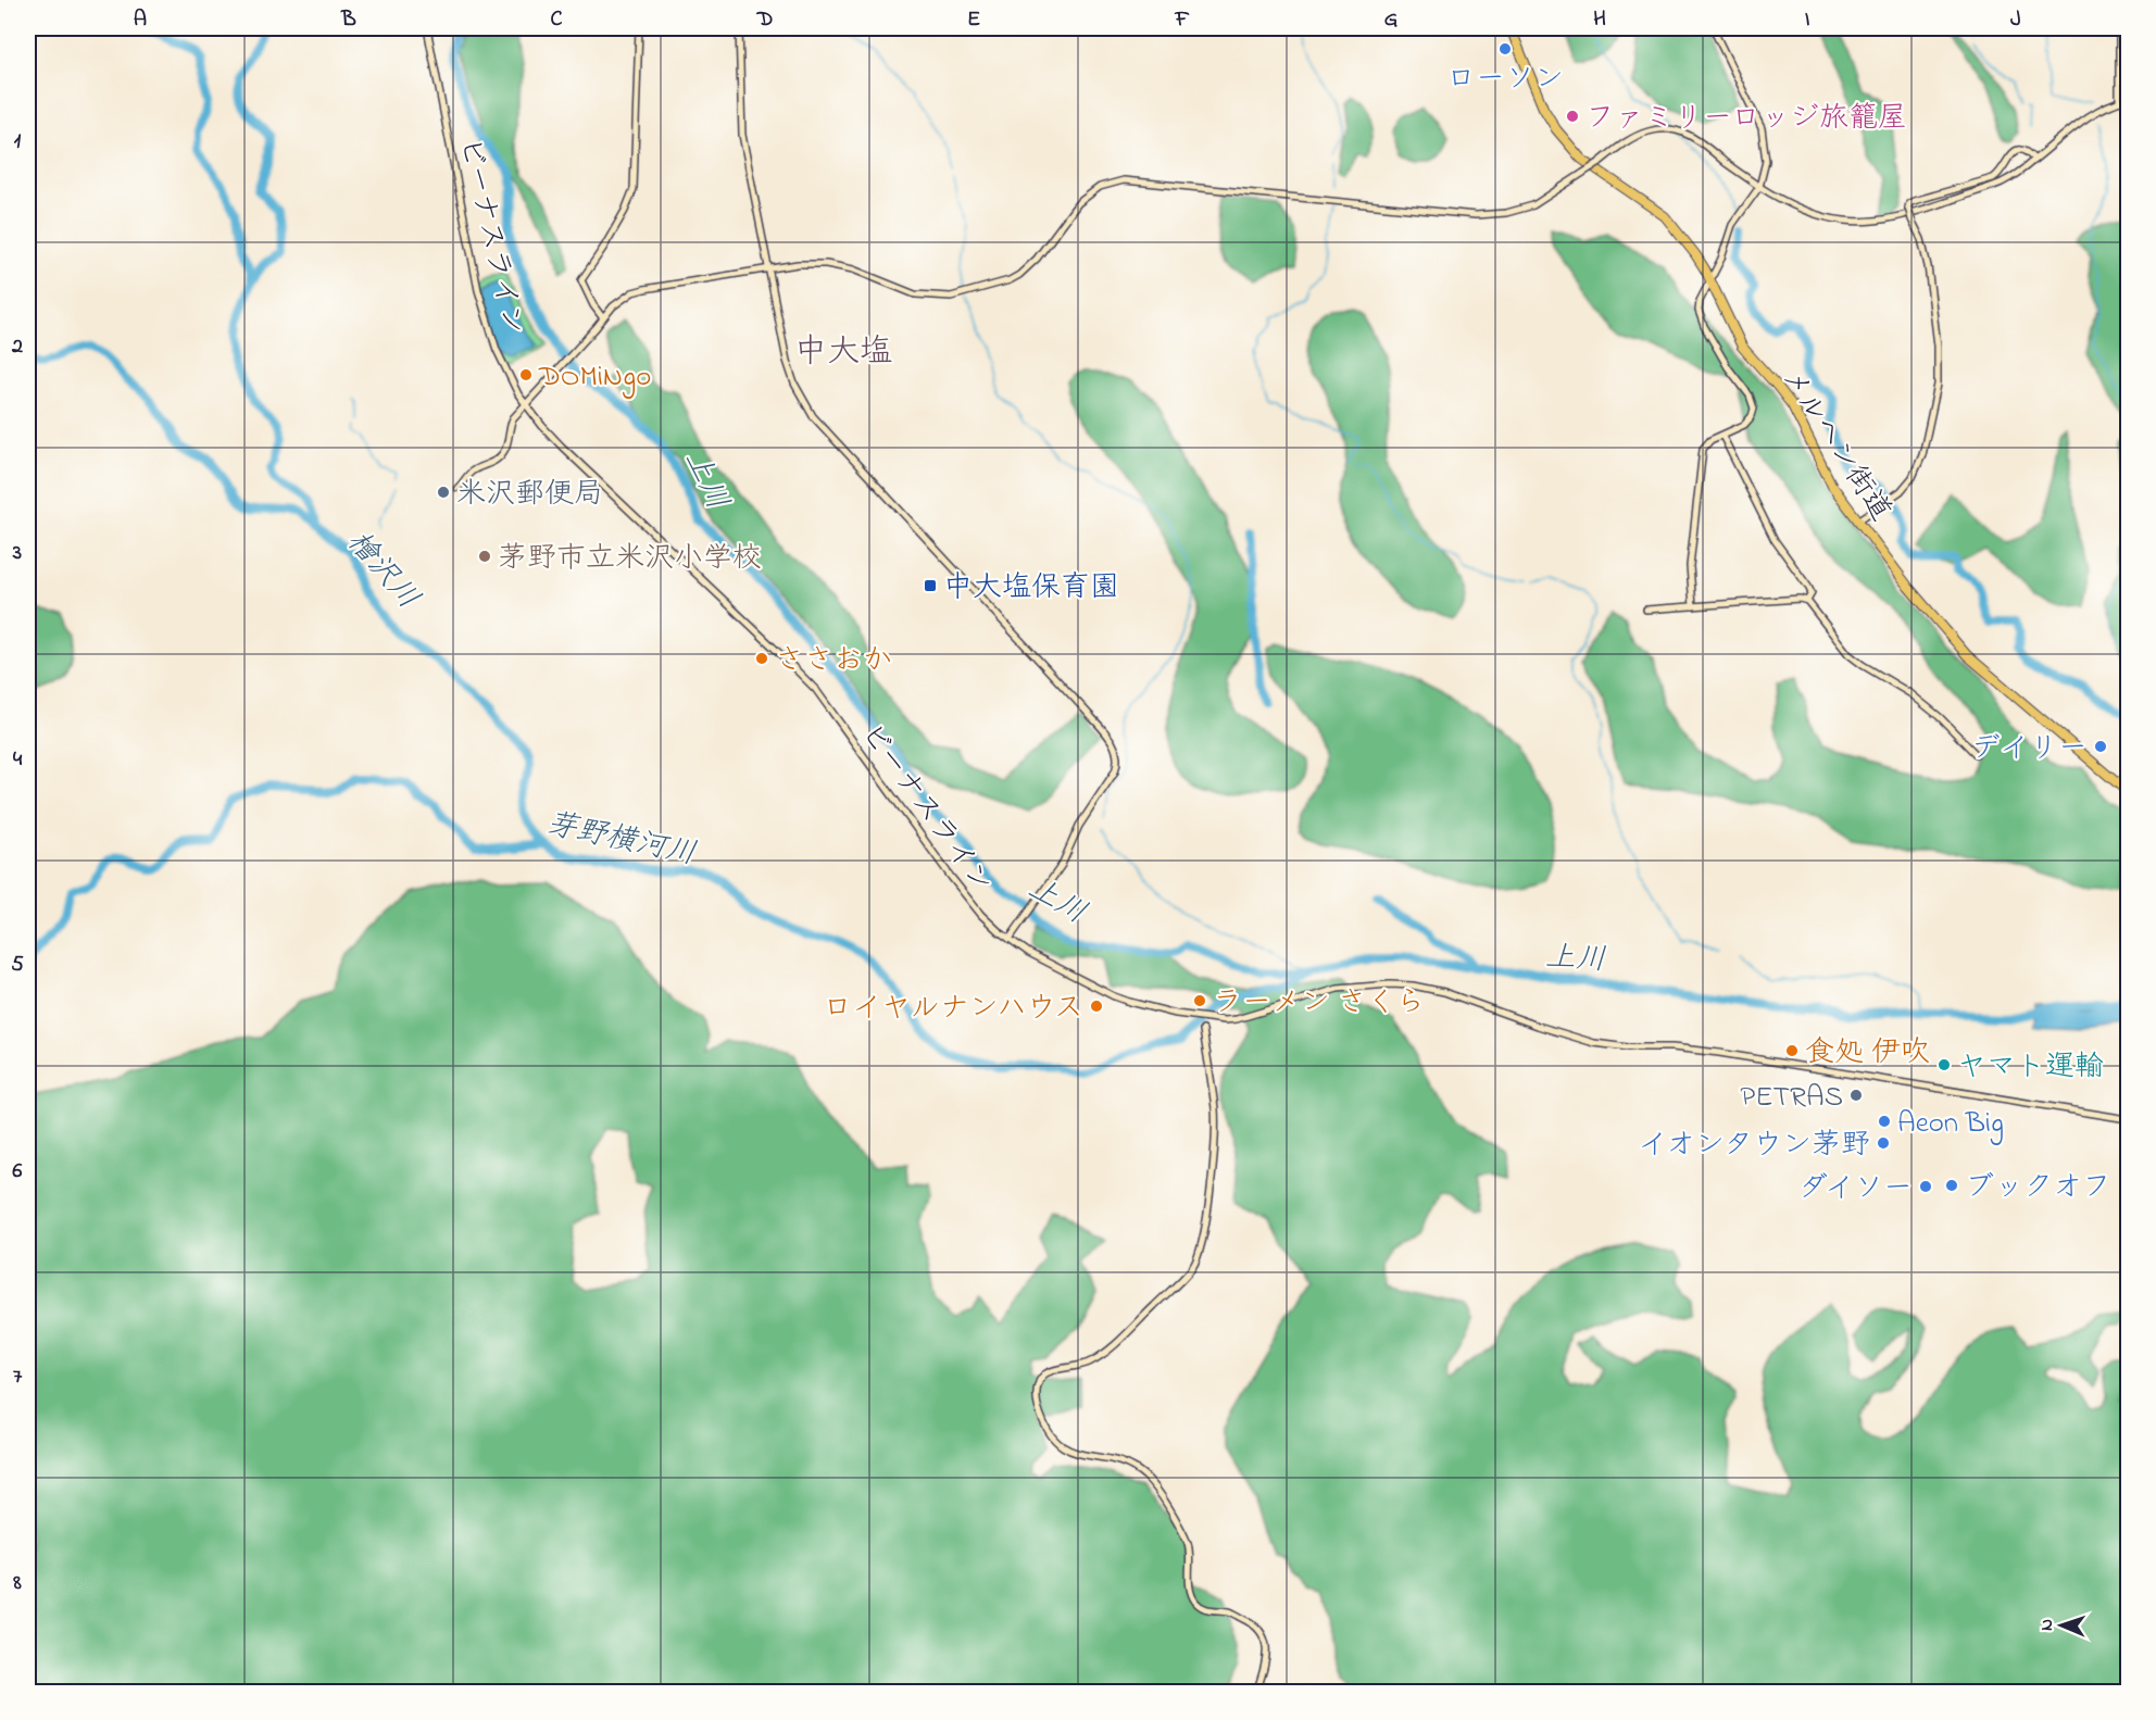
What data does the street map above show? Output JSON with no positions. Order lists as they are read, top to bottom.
{
  "streets": {
    "highway": ["メルヘン街道"],
    "street": ["ビーナスライン"]
  },
  "districts": ["中大塩"],
  "water": ["上川", "檜沢川", "芽野横河川"],
  "places": {
    "other": [
      "ローソン",
      "ファミリーロッジ旅籠屋",
      "DOMiNgo",
      "米沢郵便局",
      "茅野市立米沢小学校",
      "ささおか",
      "デイリー",
      "ラーメン さくら",
      "ロイヤルナンハウス",
      "食処 伊吹",
      "ヤマト運輸",
      "PETRAS",
      "Aeon Big",
      "イオンタウン茅野",
      "ブックオフ",
      "ダイソー"
    ],
    "transit": ["中大塩保育園"]
  },
  "north": "left",
  "grid": {
    "columns": [
      "A",
      "B",
      "C",
      "D",
      "E",
      "F",
      "G",
      "H",
      "I",
      "J"
    ],
    "rows": [
      "1",
      "2",
      "3",
      "4",
      "5",
      "6",
      "7",
      "8"
    ]
  }
}
